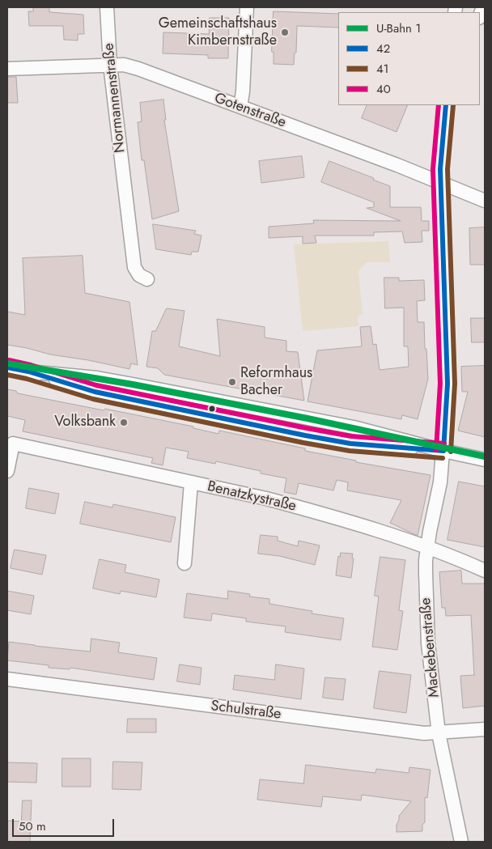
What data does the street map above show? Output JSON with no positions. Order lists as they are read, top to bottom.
{
  "streets": {
    "street": [
      "Normannenstraße",
      "Gotenstraße",
      "Benatzkystraße",
      "Mackebenstraße",
      "Schulstraße"
    ]
  },
  "crossings": [
    ["Normannenstraße", "Gotenstraße"],
    ["Gotenstraße", "Mackebenstraße"],
    ["Benatzkystraße", "Mackebenstraße"],
    ["Mackebenstraße", "Schulstraße"]
  ],
  "places": ["Gemeinschaftshaus Kimbernstraße", "Reformhaus Bacher", "Volksbank"],
  "lines": [
    "transit line 42",
    "transit line 41",
    "transit line 40",
    "metro line 1"
  ],
  "legend": [
    "U-Bahn 1",
    "42",
    "41",
    "40"
  ],
  "scale_bar": "50 m"
}
